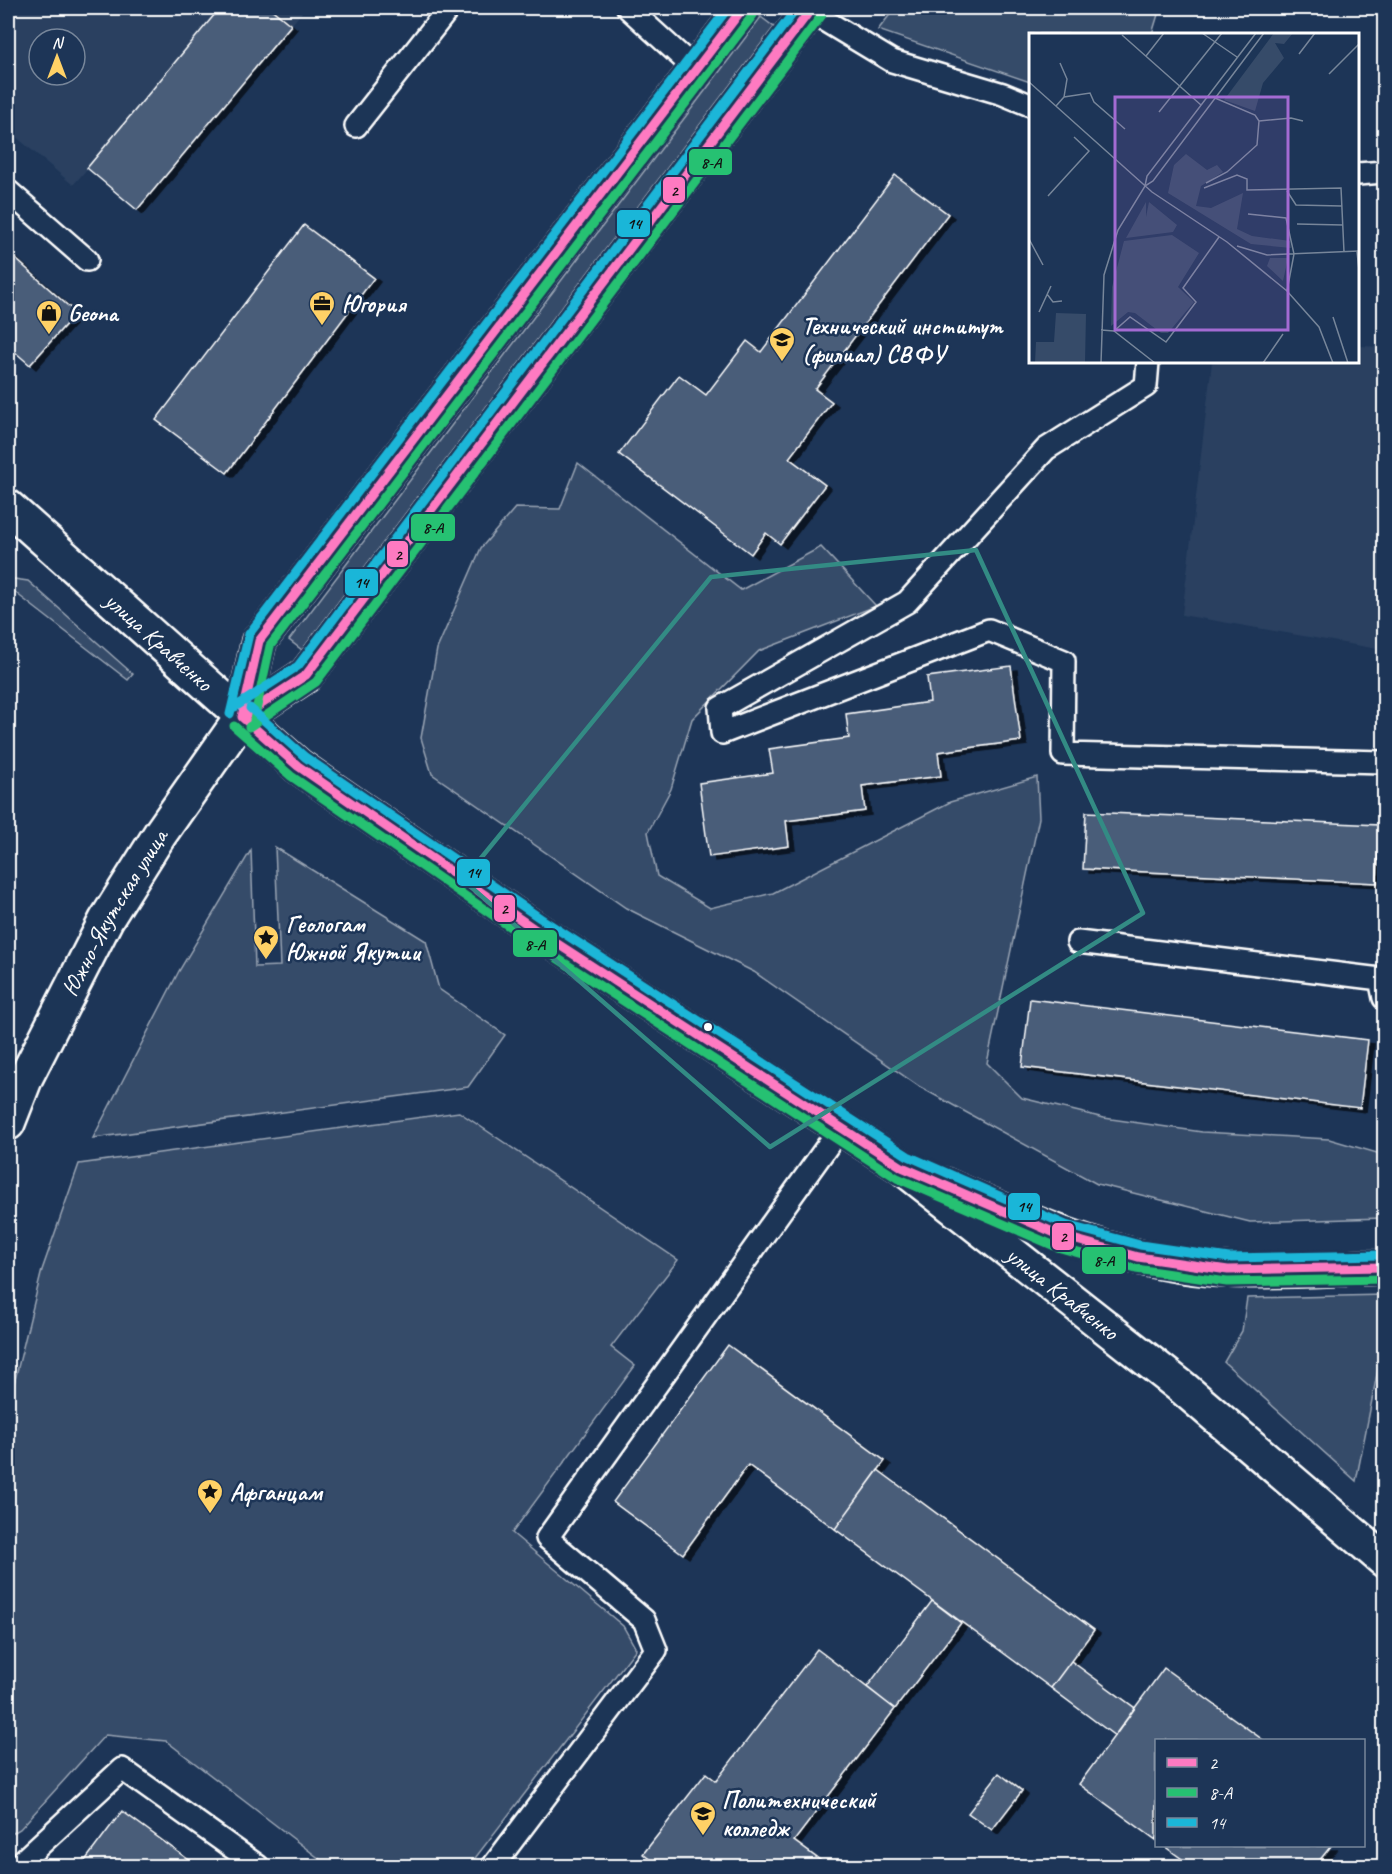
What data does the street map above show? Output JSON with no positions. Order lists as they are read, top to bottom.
{
  "streets": {
    "street": ["улица Кравченко", "Южно-Якутская улица"]
  },
  "crossings": [
    ["улица Кравченко", "Южно-Якутская улица"]
  ],
  "places": {
    "office": ["Югория"],
    "shop": ["Geona"],
    "school or university": ["Технический институт (филиал) СВФУ", "Политехнический колледж"],
    "place": ["Геологам Южной Якутии", "Афганцам"]
  },
  "lines": ["transit line 2", "transit line 14", "transit line 8-А"],
  "legend": ["2", "8-А", "14"],
  "north": "top"
}
